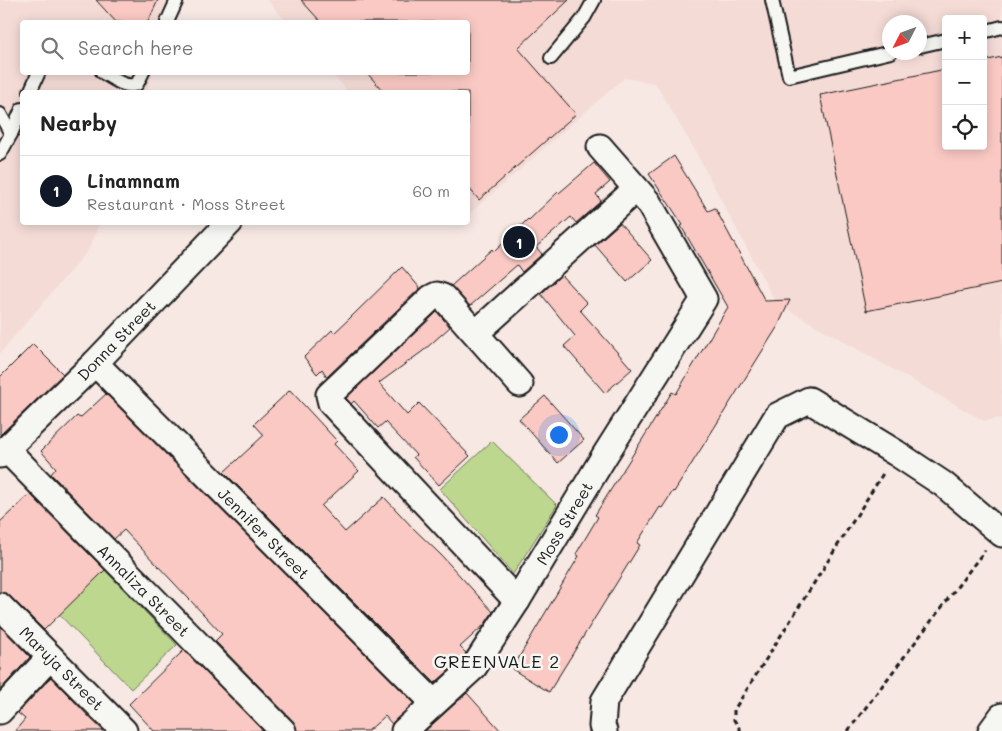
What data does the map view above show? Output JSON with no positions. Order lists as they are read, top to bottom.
{
  "streets": {
    "street": [
      "Donna Street",
      "Moss Street",
      "Jennifer Street",
      "Annaliza Street",
      "Maruja Street"
    ]
  },
  "crossings": [
    ["Donna Street", "Jennifer Street"],
    ["Donna Street", "Annaliza Street"],
    ["Moss Street", "Jennifer Street"]
  ],
  "districts": ["GREENVALE 2"],
  "north": "bottom left",
  "page": {
    "map_buttons": ["+", "−"],
    "search": "Search here",
    "heading": "Nearby",
    "list": [
      {
        "mark": "1",
        "name": "Linamnam",
        "note": "Restaurant · Moss Street",
        "value": "60 m"
      }
    ],
    "pins": "1"
  }
}
